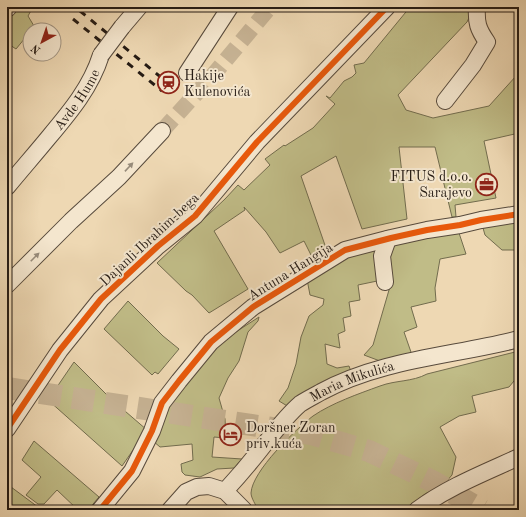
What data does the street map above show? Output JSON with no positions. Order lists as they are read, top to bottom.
{
  "streets": {
    "street": [
      "Avde Hume",
      "Dajanli Ibrahim-bega",
      "Antuna Hangija",
      "Maria Mikulića"
    ]
  },
  "places": {
    "station": ["Hakije Kulenovića"],
    "office": ["FITUS d.o.o. Sarajevo"],
    "hotel": ["Doršner Zoran priv.kuća"]
  },
  "north": "bottom left"
}
